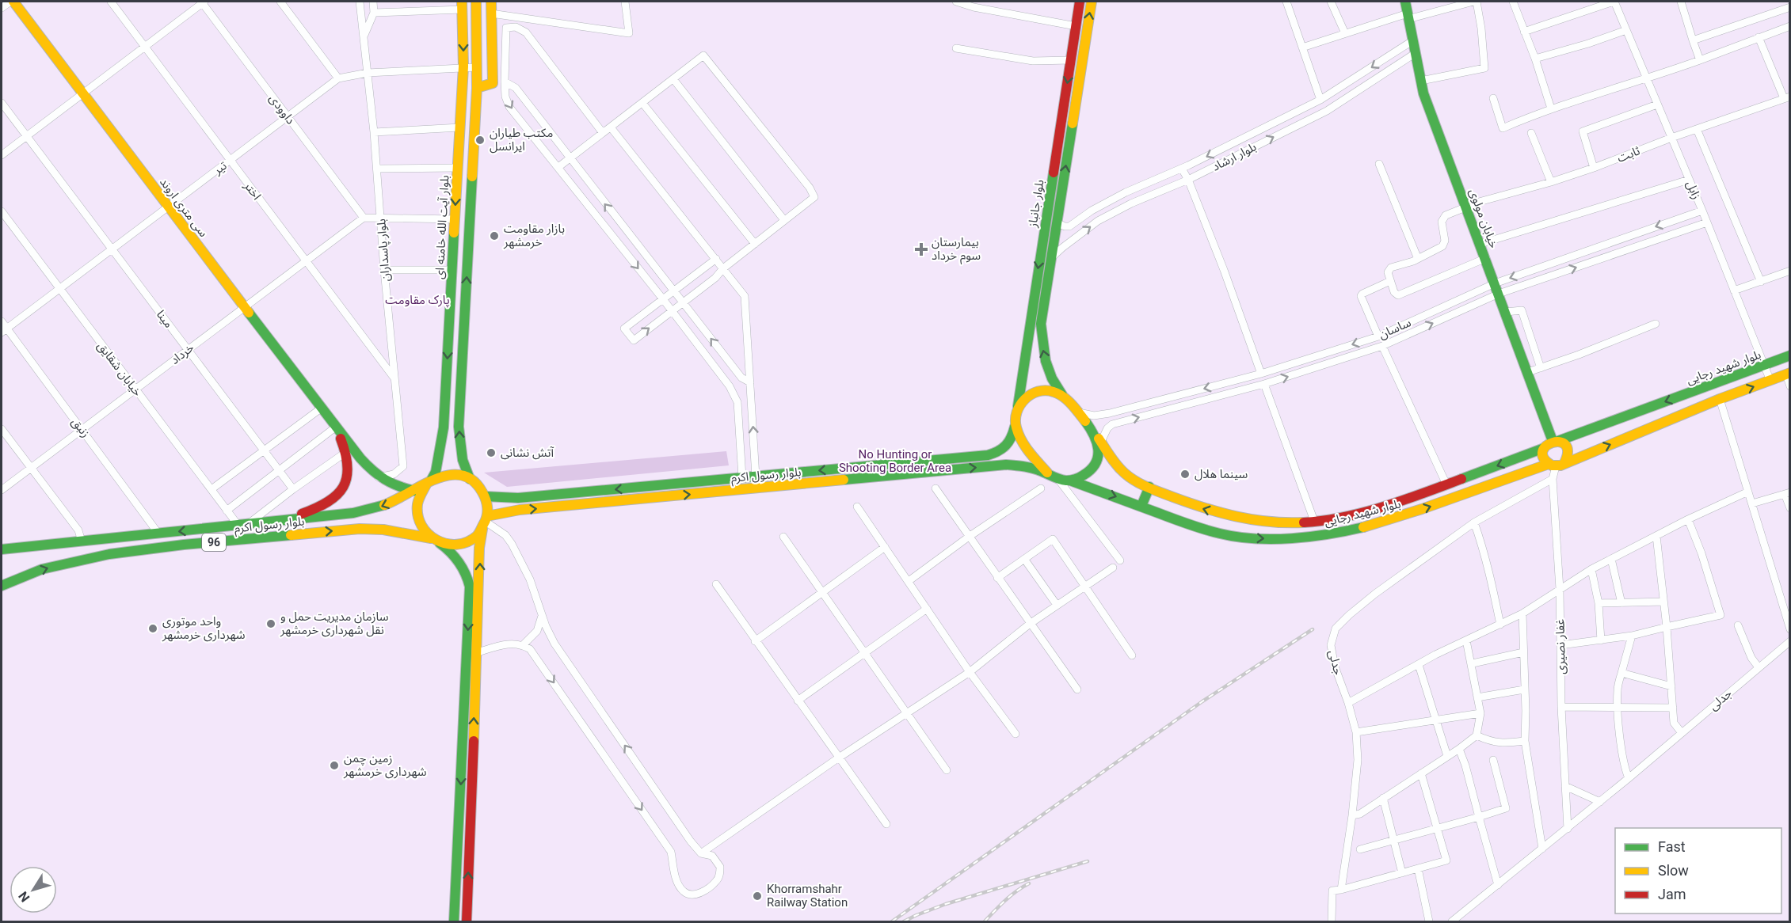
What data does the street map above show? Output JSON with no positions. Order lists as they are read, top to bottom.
{
  "streets": {
    "main road": [
      "بلوار جانباز",
      "سی متری اروند",
      "خیابان مولوی",
      "بلوار آیت الله خامنه ای",
      "بلوار شهید رجایی",
      "بلوار رسول اکرم",
      "96"
    ],
    "street": [
      "داوودی",
      "ثابت",
      "بلوار ارشاد",
      "تیر",
      "زابل",
      "اختر",
      "بلوار پاسداران",
      "مینا",
      "ساسان",
      "خرداد",
      "خیابان شقایق",
      "زنبق",
      "غفار نصیری",
      "جدلی"
    ]
  },
  "crossings": [
    ["داوودی", "تیر"],
    ["داوودی", "خرداد"],
    ["ثابت", "زابل"],
    ["ثابت", "خیابان مولوی"],
    ["بلوار ارشاد", "بلوار جانباز"],
    ["بلوار ارشاد", "خیابان مولوی"],
    ["تیر", "اختر"],
    ["تیر", "سی متری اروند"],
    ["تیر", "بلوار آیت الله خامنه ای"],
    ["تیر", "بلوار پاسداران"],
    ["تیر", "مینا"],
    ["تیر", "خیابان شقایق"],
    ["تیر", "زنبق"],
    ["زابل", "ساسان"],
    ["زابل", "بلوار شهید رجایی"],
    ["اختر", "بلوار پاسداران"],
    ["اختر", "خرداد"],
    ["بلوار جانباز", "ساسان"],
    ["بلوار جانباز", "بلوار شهید رجایی"],
    ["بلوار جانباز", "بلوار رسول اکرم"],
    ["سی متری اروند", "خرداد"],
    ["خیابان مولوی", "ساسان"],
    ["خیابان مولوی", "بلوار شهید رجایی"],
    ["خیابان مولوی", "غفار نصیری"],
    ["بلوار آیت الله خامنه ای", "بلوار رسول اکرم"],
    ["بلوار آیت الله خامنه ای", "96"],
    ["مینا", "خرداد"],
    ["ساسان", "بلوار شهید رجایی"],
    ["ساسان", "بلوار رسول اکرم"],
    ["خرداد", "خیابان شقایق"],
    ["خرداد", "زنبق"],
    ["بلوار شهید رجایی", "بلوار رسول اکرم"],
    ["بلوار شهید رجایی", "غفار نصیری"],
    ["خیابان شقایق", "بلوار رسول اکرم"],
    ["زنبق", "بلوار رسول اکرم"],
    ["بلوار رسول اکرم", "96"],
    ["غفار نصیری", "جدلی"]
  ],
  "parks": ["پارک مقاومت", "No Hunting or Shooting Border Area"],
  "places": {
    "other": [
      "مكتب طياران ايرانسل",
      "بازار مقاومت خرمشهر",
      "آتش نشانی",
      "سینما هلال",
      "سازمان مدیریت حمل و نقل شهرداری خرمشهر",
      "واحد موتوری شهرداری خرمشهر",
      "زمین چمن شهرداری خرمشهر",
      "Khorramshahr Railway Station"
    ],
    "health": ["بیمارستان سوم خرداد"]
  },
  "legend": ["Fast", "Slow", "Jam"],
  "north": "bottom left"
}
